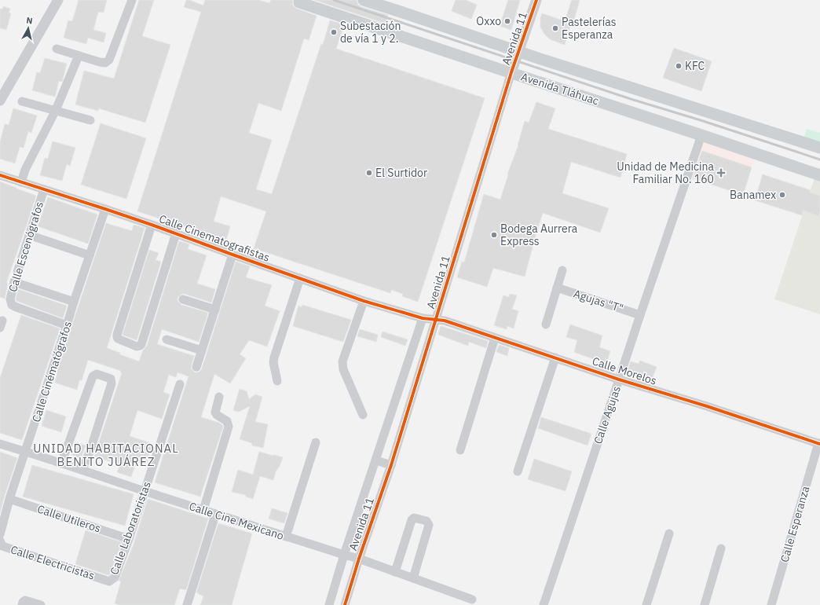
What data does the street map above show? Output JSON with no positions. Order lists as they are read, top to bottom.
{
  "streets": {
    "main road": ["Avenida Tláhuac"],
    "street": [
      "Avenida 11",
      "Calle Cinematografistas",
      "Calle Escenógrafos",
      "Agujas \"T\"",
      "Calle Morelos",
      "Calle Cinématógrafos",
      "Calle Agujas",
      "Calle Utileros",
      "Calle Cine Mexicano",
      "Calle Esperanza",
      "Calle Laboratoristas",
      "Calle Electricistas"
    ]
  },
  "crossings": [
    ["Avenida 11", "Avenida Tláhuac"],
    ["Avenida 11", "Calle Cinematografistas"],
    ["Avenida 11", "Calle Morelos"],
    ["Avenida 11", "Calle Cine Mexicano"],
    ["Avenida Tláhuac", "Calle Agujas"],
    ["Calle Cinematografistas", "Calle Escenógrafos"],
    ["Calle Cinematografistas", "Calle Morelos"],
    ["Calle Cinematografistas", "Calle Cinématógrafos"],
    ["Calle Escenógrafos", "Calle Cinématógrafos"],
    ["Agujas \"T\"", "Calle Agujas"],
    ["Calle Morelos", "Calle Agujas"],
    ["Calle Morelos", "Calle Esperanza"],
    ["Calle Cinématógrafos", "Calle Utileros"],
    ["Calle Cinématógrafos", "Calle Cine Mexicano"],
    ["Calle Utileros", "Calle Laboratoristas"],
    ["Calle Cine Mexicano", "Calle Laboratoristas"],
    ["Calle Laboratoristas", "Calle Electricistas"]
  ],
  "districts": ["UNIDAD HABITACIONAL BENITO JUÁREZ"],
  "places": {
    "other": [
      "Oxxo",
      "Pastelerías Esperanza",
      "Subestación de vía 1 y 2.",
      "KFC",
      "El Surtidor",
      "Banamex",
      "Bodega Aurrera Express"
    ],
    "health": ["Unidad de Medicina Familiar No. 160"]
  },
  "north": "top"
}
